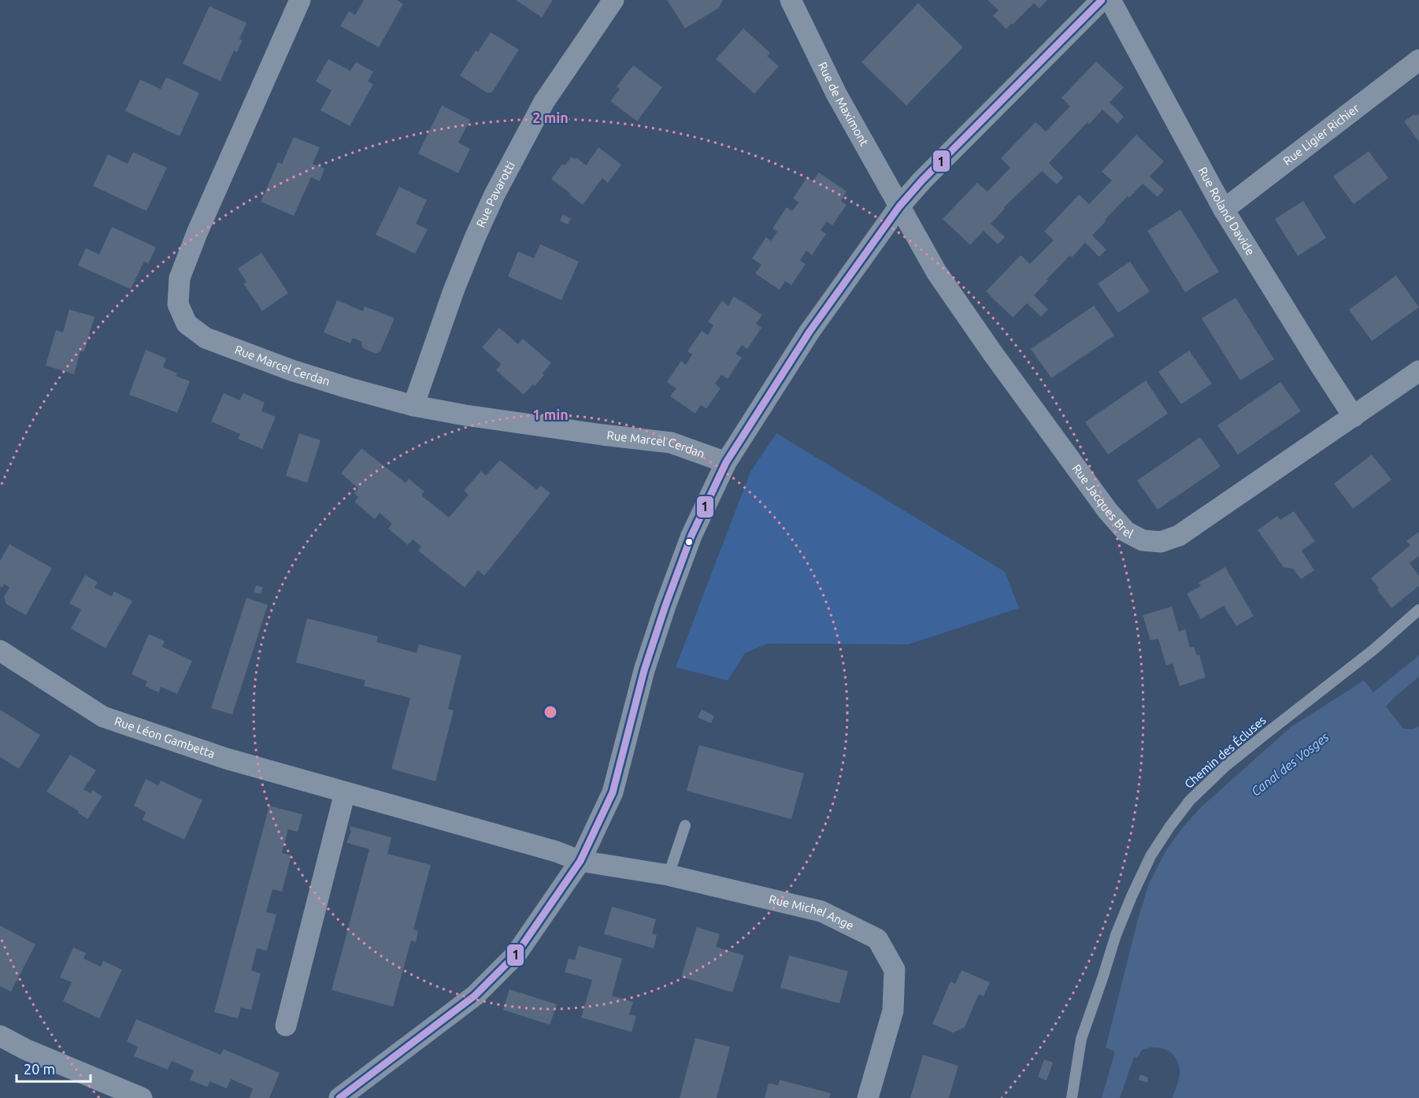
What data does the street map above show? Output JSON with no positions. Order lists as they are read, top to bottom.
{
  "streets": {
    "street": [
      "Rue de Maximont",
      "Rue Ligier Richier",
      "Rue Pavarotti",
      "Rue Roland Davide",
      "Rue Marcel Cerdan",
      "Rue Jacques Brel",
      "Rue Léon Gambetta",
      "Rue Michel Ange"
    ],
    "lane": ["Chemin des Écluses"]
  },
  "crossings": [
    ["Rue de Maximont", "Rue Jacques Brel"],
    ["Rue Ligier Richier", "Rue Roland Davide"],
    ["Rue Pavarotti", "Rue Marcel Cerdan"],
    ["Rue Roland Davide", "Rue Jacques Brel"],
    ["Rue Léon Gambetta", "Rue Michel Ange"]
  ],
  "water": ["Canal des Vosges"],
  "lines": ["transit line 1"],
  "scale_bar": "20 m",
  "rings": ["2 min", "1 min"]
}
